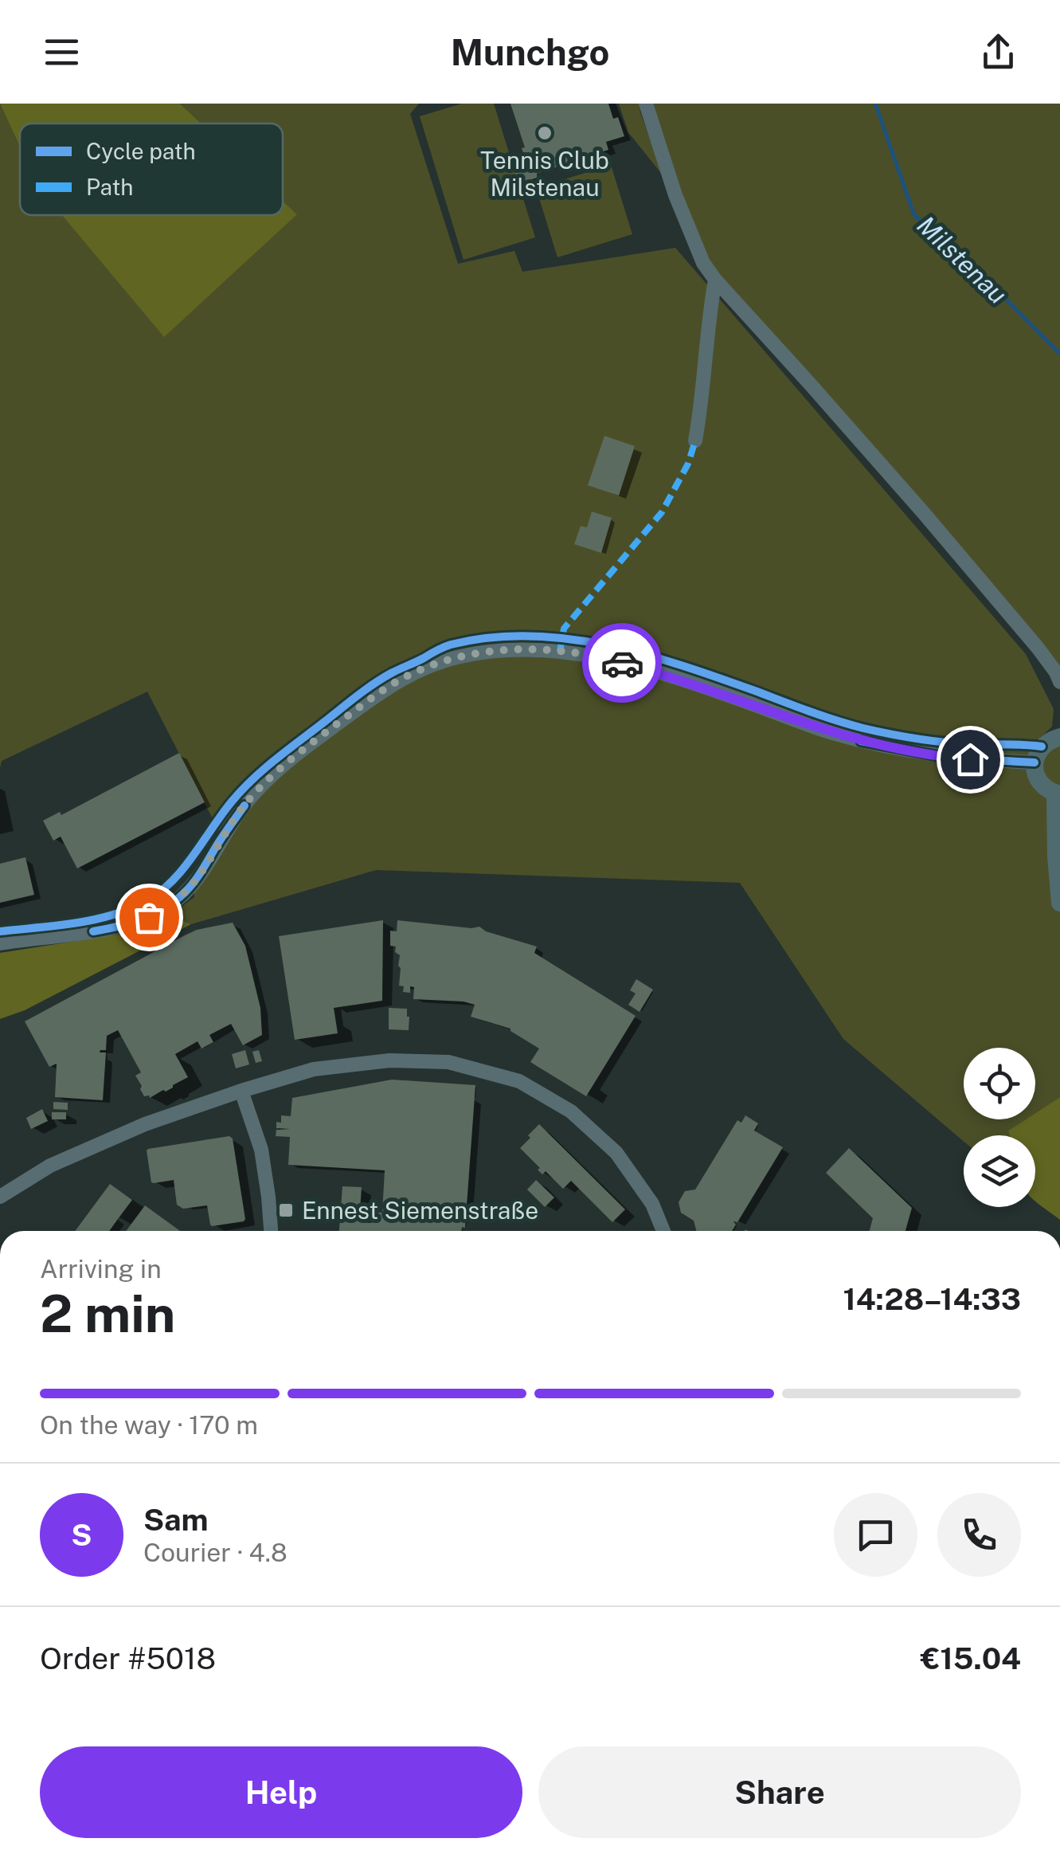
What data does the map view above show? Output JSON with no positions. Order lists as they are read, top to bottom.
{
  "water": ["Milstenau"],
  "places": {
    "other": ["Tennis Club Milstenau"],
    "transit": ["Ennest Siemenstraße"]
  },
  "legend": ["Cycle path", "Path"],
  "page": {
    "header": "Munchgo",
    "heading": ["2 min", "Arriving in", "14:28–14:33"],
    "panel": [
      "Sam",
      "Courier · 4.8",
      "Order #5018",
      "€15.04"
    ],
    "bar": "On the way · 170 m",
    "round": "S",
    "buttons": ["Help", "Share"]
  }
}
